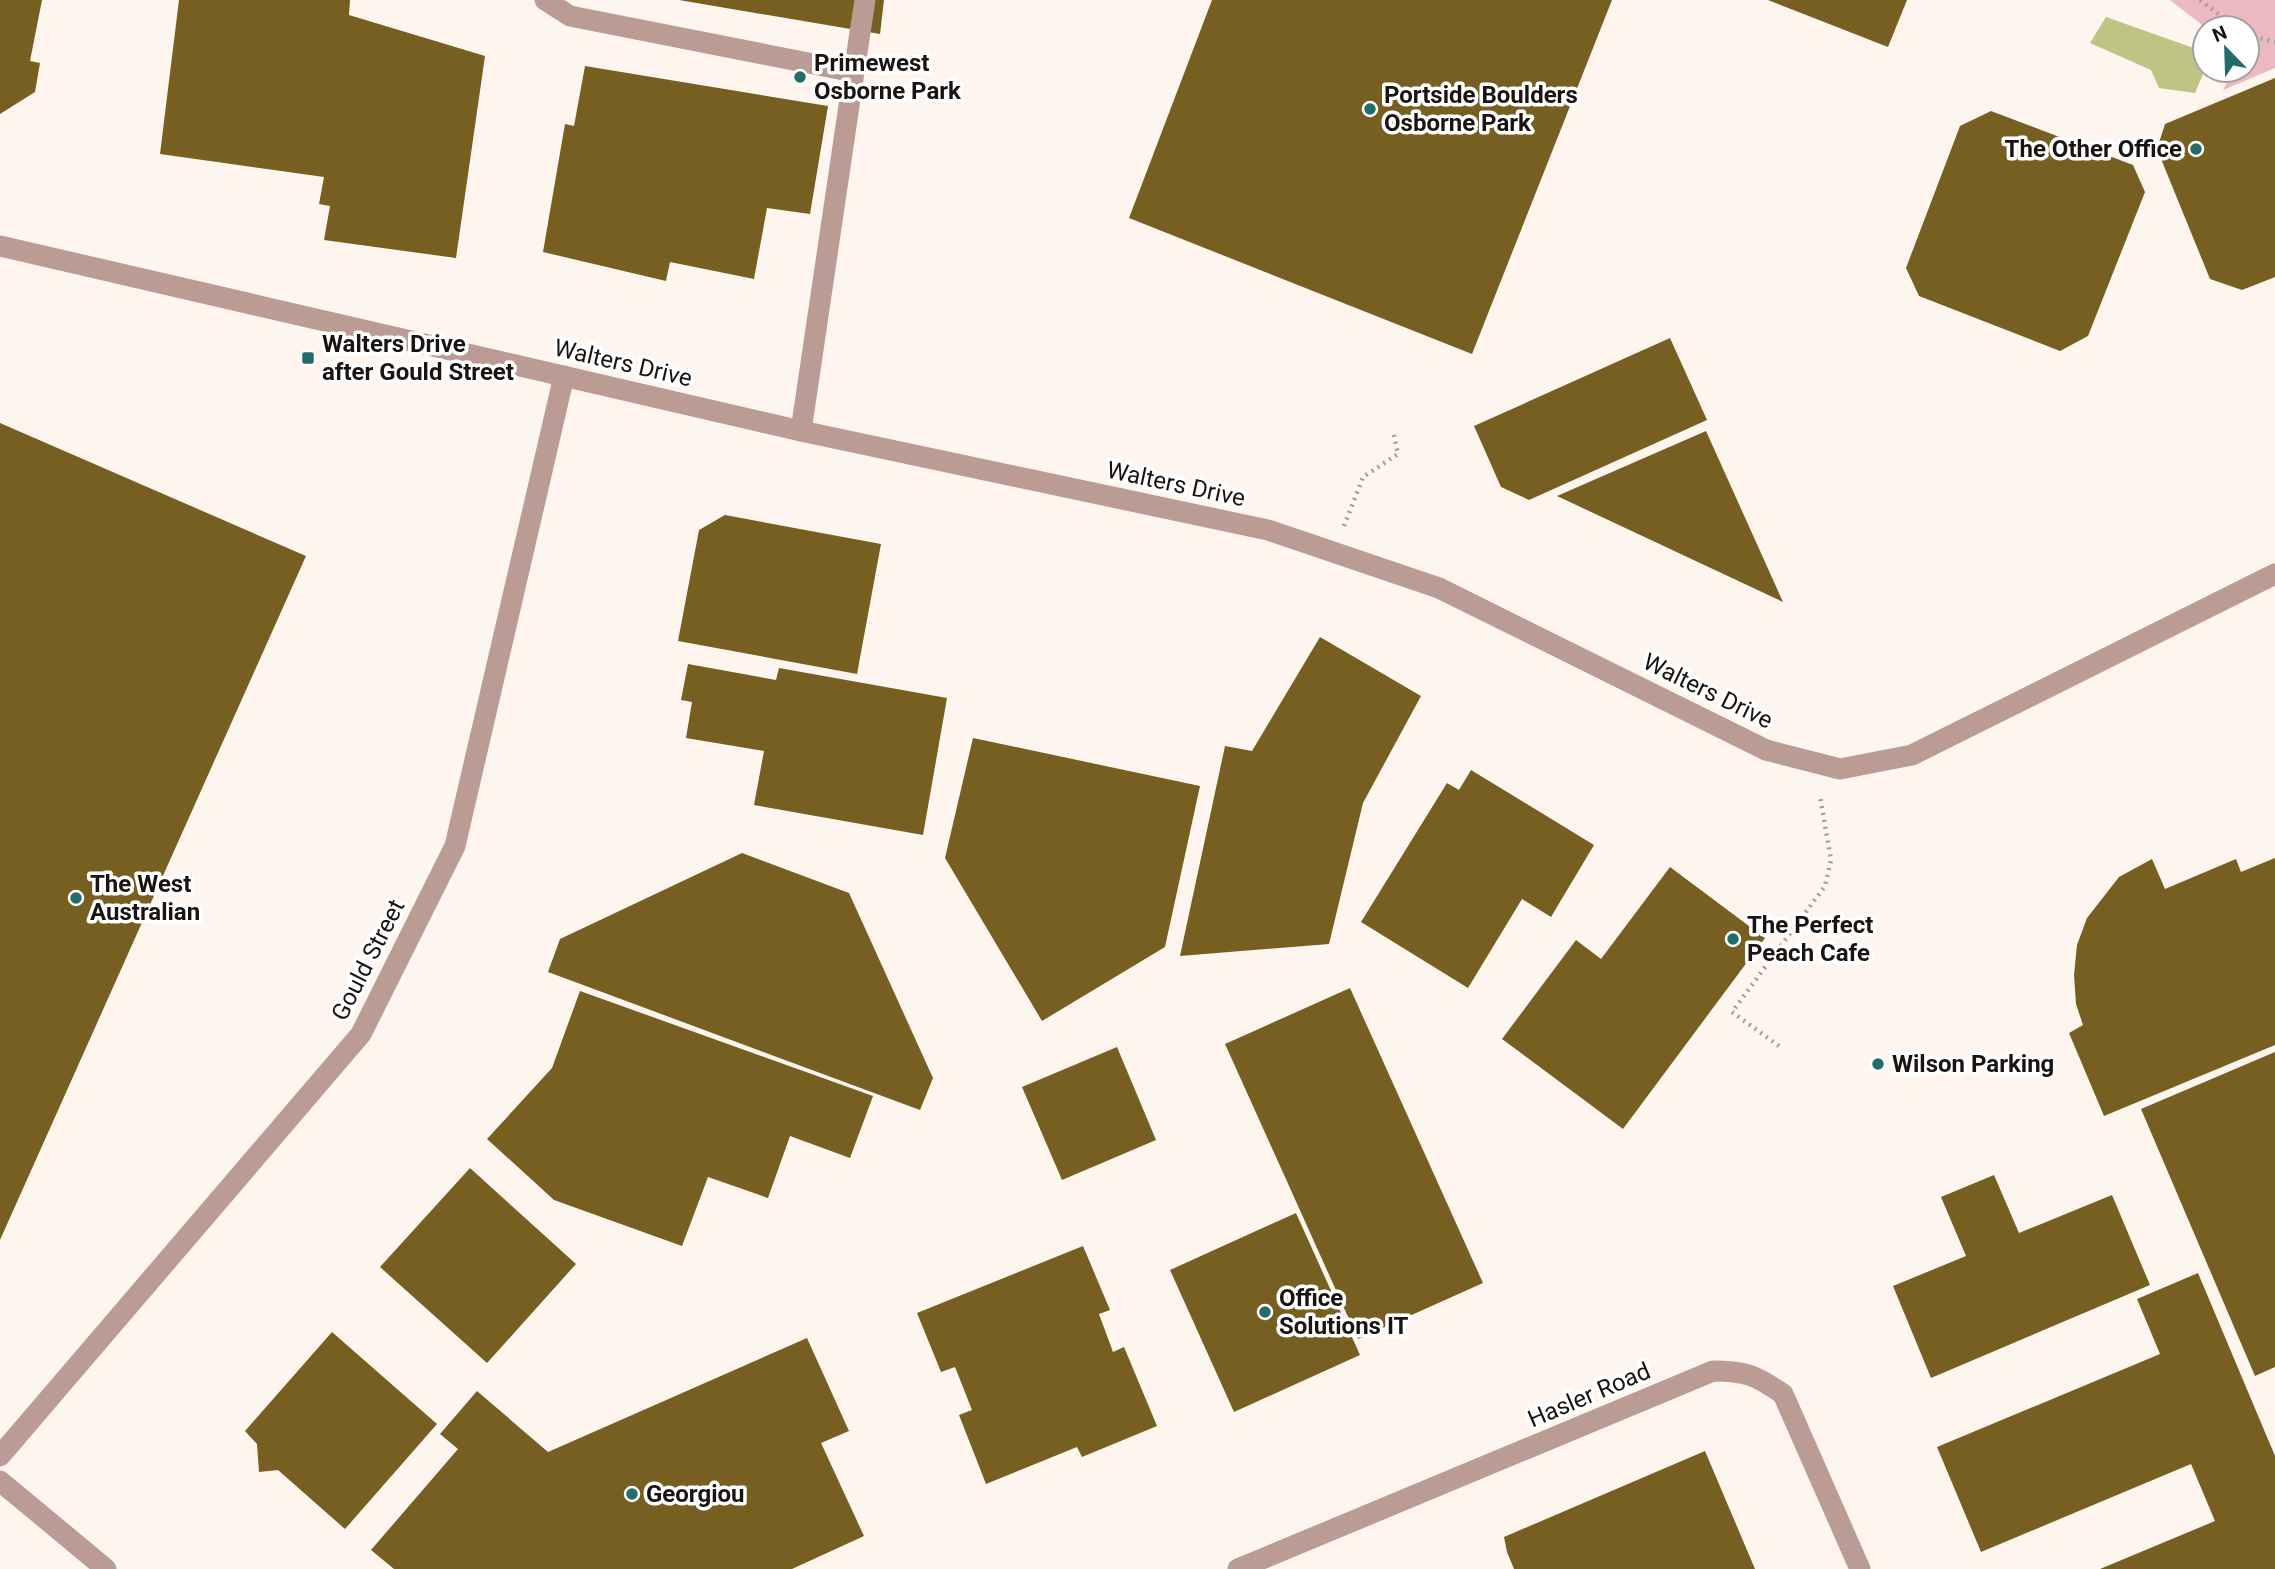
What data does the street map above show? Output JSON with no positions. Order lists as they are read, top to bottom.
{
  "streets": {
    "street": ["Walters Drive", "Gould Street", "Hasler Road"]
  },
  "crossings": [
    ["Walters Drive", "Gould Street"]
  ],
  "places": {
    "other": [
      "Primewest Osborne Park",
      "Portside Boulders Osborne Park",
      "The Other Office",
      "The West Australian",
      "The Perfect Peach Cafe",
      "Wilson Parking",
      "Office Solutions IT",
      "Georgiou"
    ],
    "transit": ["Walters Drive after Gould Street"]
  },
  "north": "top left"
}
